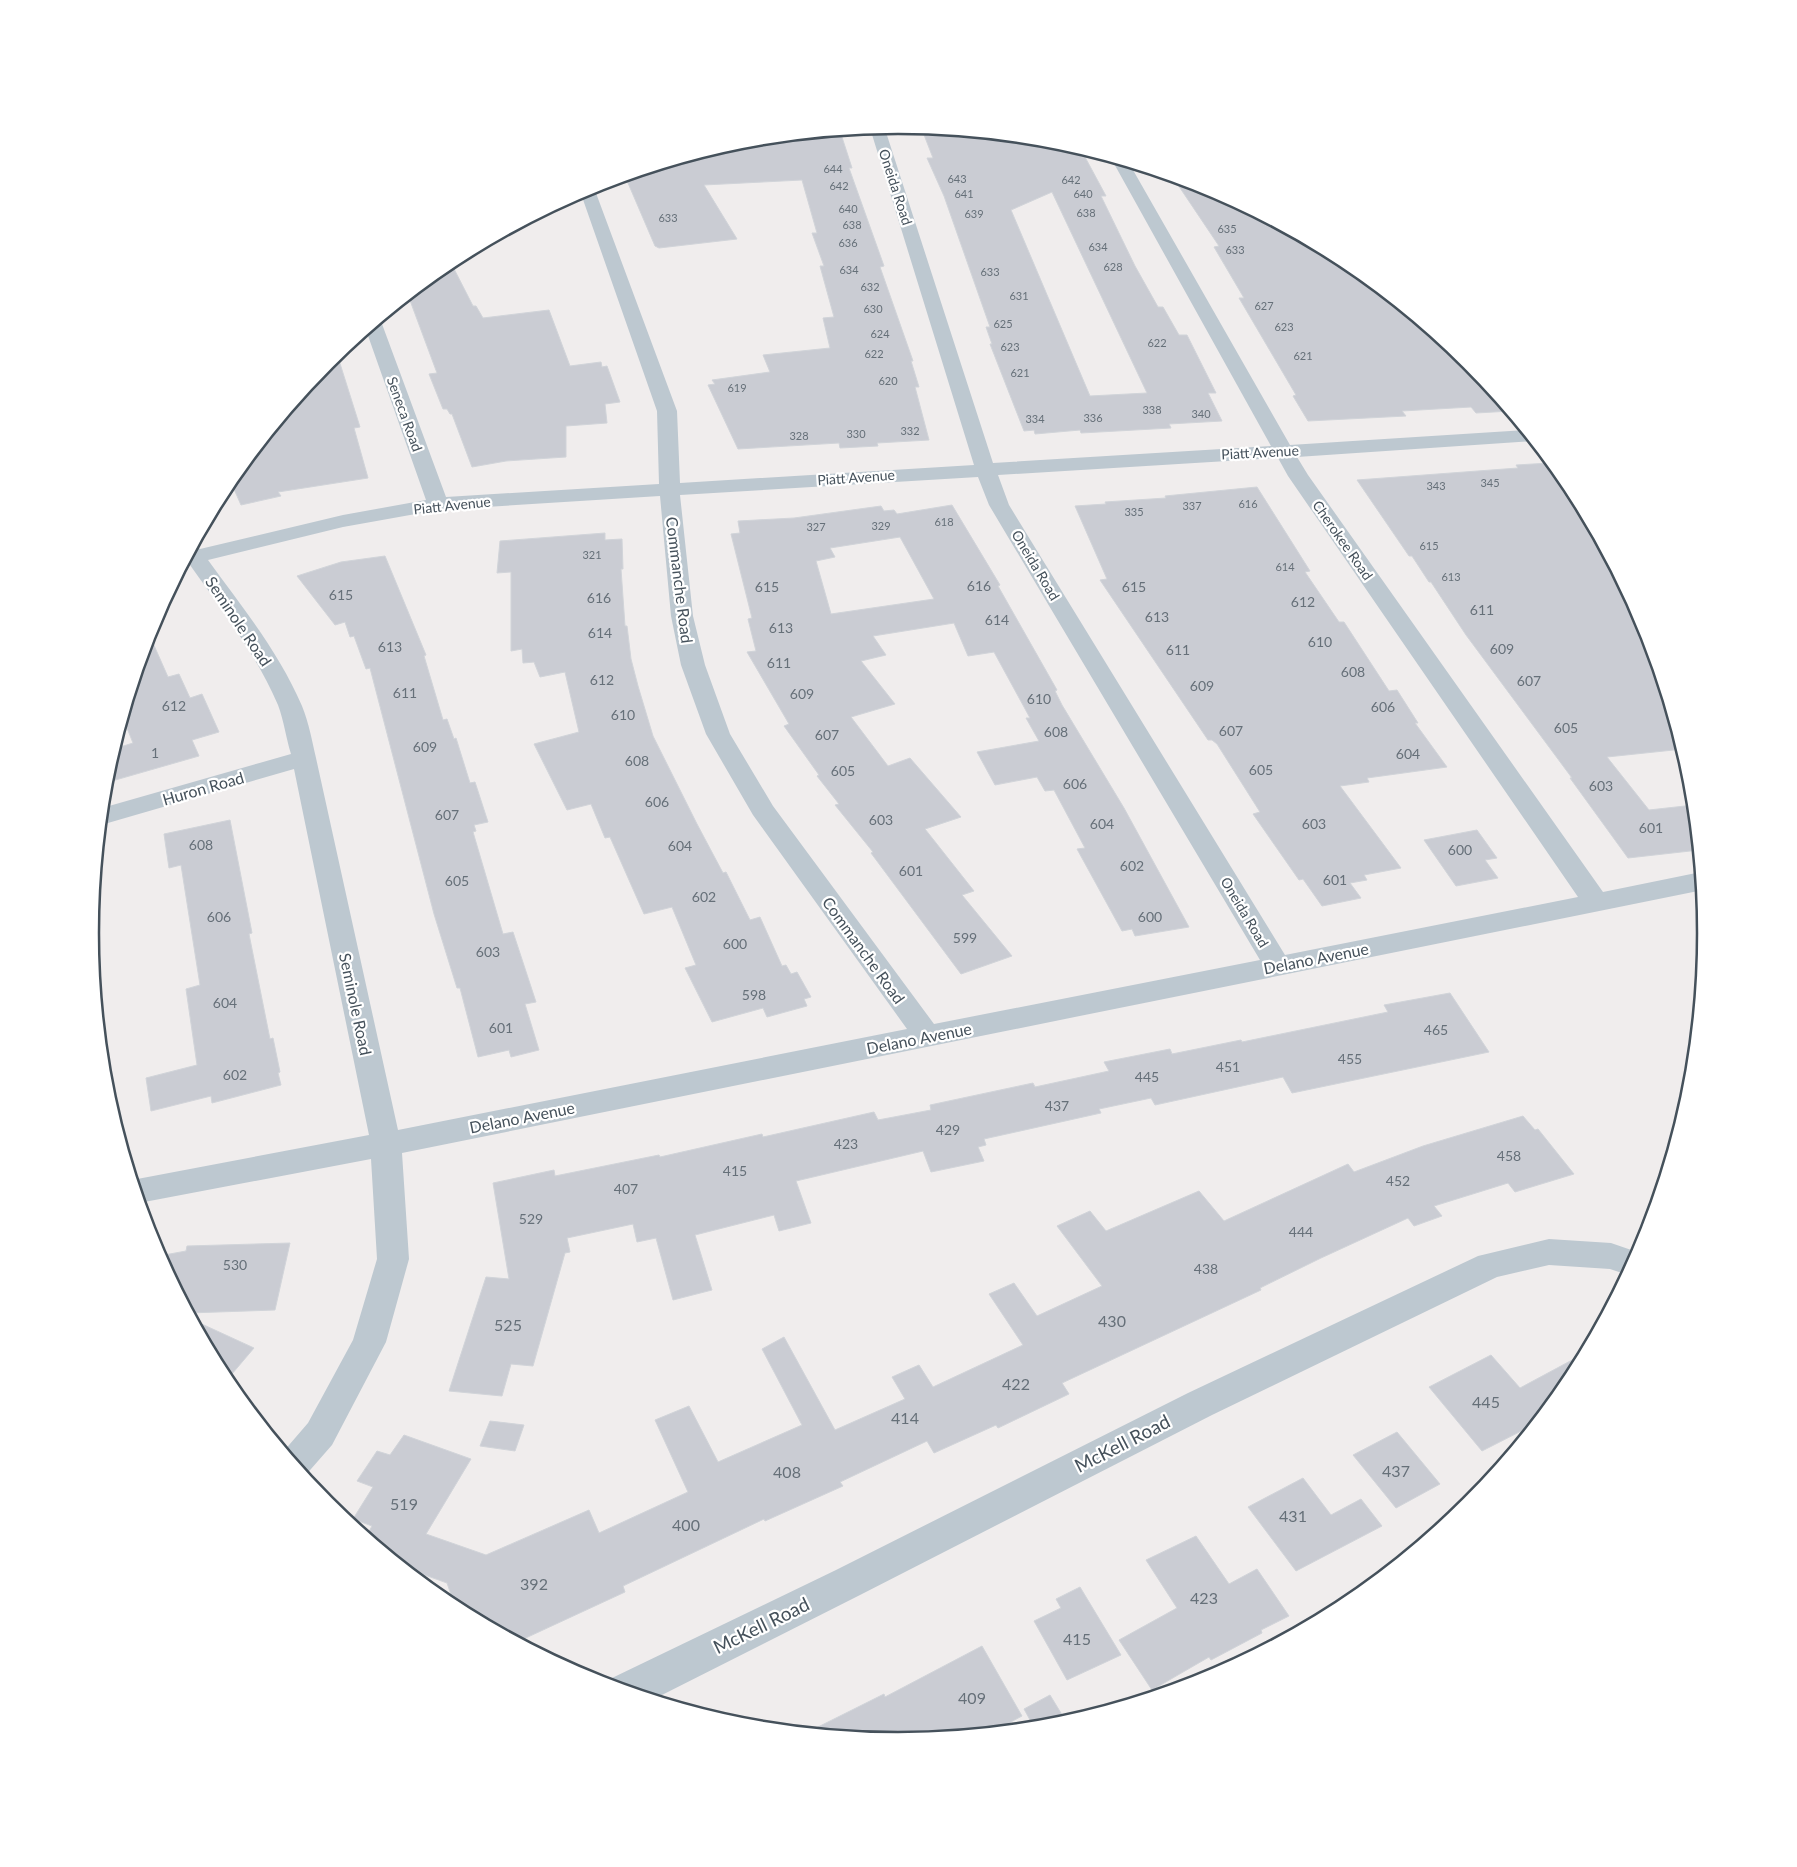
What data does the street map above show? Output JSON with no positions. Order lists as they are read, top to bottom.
{
  "streets": {
    "street": [
      "Oneida Road",
      "Seneca Road",
      "Piatt Avenue",
      "Cherokee Road",
      "Commanche Road",
      "Seminole Road",
      "Huron Road",
      "Delano Avenue",
      "McKell Road"
    ]
  },
  "crossings": [
    ["Oneida Road", "Piatt Avenue"],
    ["Oneida Road", "Delano Avenue"],
    ["Seneca Road", "Piatt Avenue"],
    ["Piatt Avenue", "Cherokee Road"],
    ["Piatt Avenue", "Commanche Road"],
    ["Cherokee Road", "Delano Avenue"],
    ["Commanche Road", "Delano Avenue"],
    ["Seminole Road", "Huron Road"],
    ["Seminole Road", "Delano Avenue"]
  ],
  "house_numbers": [
    "644",
    "643",
    "642",
    "642",
    "641",
    "640",
    "640",
    "638",
    "639",
    "633",
    "638",
    "635",
    "636",
    "634",
    "633",
    "628",
    "634",
    "633",
    "632",
    "631",
    "627",
    "630",
    "625",
    "623",
    "624",
    "622",
    "623",
    "622",
    "621",
    "621",
    "620",
    "619",
    "338",
    "340",
    "336",
    "334",
    "332",
    "330",
    "328",
    "345",
    "343",
    "616",
    "337",
    "335",
    "618",
    "329",
    "327",
    "615",
    "321",
    "614",
    "613",
    "616",
    "615",
    "615",
    "615",
    "616",
    "612",
    "611",
    "613",
    "614",
    "613",
    "614",
    "610",
    "613",
    "609",
    "611",
    "611",
    "608",
    "612",
    "607",
    "609",
    "611",
    "609",
    "610",
    "612",
    "606",
    "610",
    "605",
    "607",
    "608",
    "607",
    "609",
    "1",
    "604",
    "608",
    "605",
    "605",
    "606",
    "603",
    "606",
    "607",
    "603",
    "604",
    "603",
    "601",
    "608",
    "604",
    "600",
    "602",
    "601",
    "601",
    "605",
    "602",
    "606",
    "600",
    "599",
    "600",
    "603",
    "598",
    "604",
    "601",
    "465",
    "455",
    "451",
    "602",
    "445",
    "437",
    "429",
    "423",
    "458",
    "415",
    "452",
    "407",
    "529",
    "444",
    "530",
    "438",
    "430",
    "525",
    "422",
    "445",
    "414",
    "437",
    "408",
    "519",
    "431",
    "400",
    "392",
    "423",
    "415",
    "409"
  ]
}
